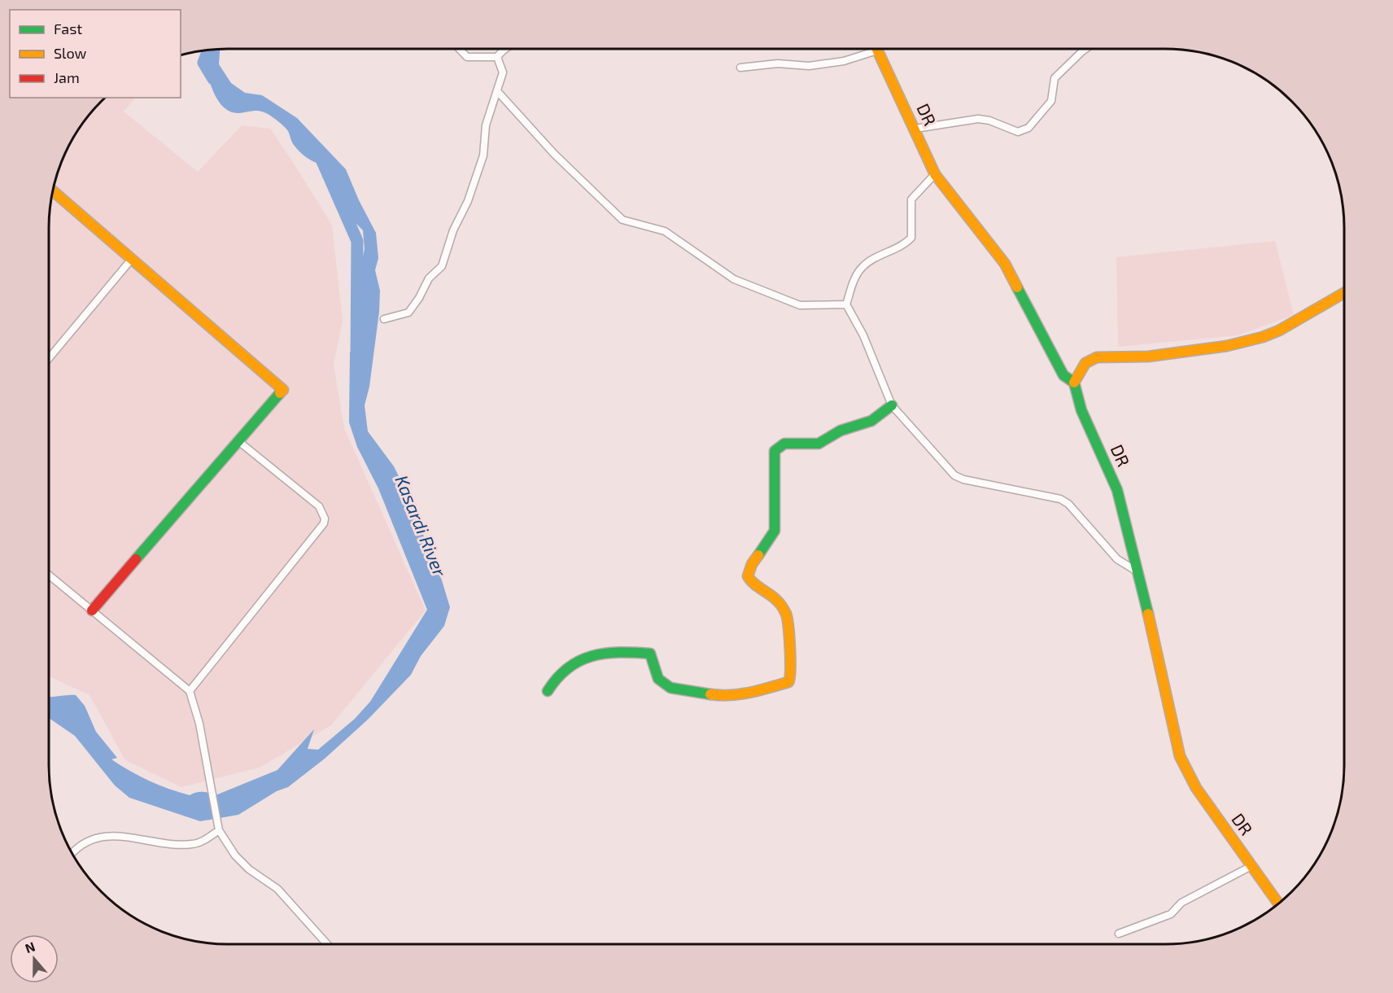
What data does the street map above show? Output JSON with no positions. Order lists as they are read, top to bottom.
{
  "streets": {
    "street": ["DR"]
  },
  "water": ["Kasardi River"],
  "legend": ["Fast", "Slow", "Jam"],
  "north": "top"
}
